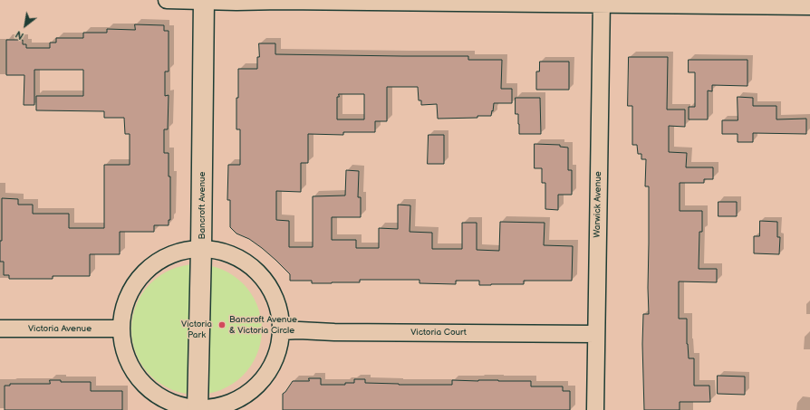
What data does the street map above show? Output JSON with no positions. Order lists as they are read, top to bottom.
{
  "streets": {
    "main road": ["Bancroft Avenue"],
    "street": ["Warwick Avenue", "Victoria Avenue", "Victoria Court"]
  },
  "crossings": [
    ["Warwick Avenue", "Victoria Court"]
  ],
  "parks": ["Victoria Park"],
  "places": ["Bancroft Avenue & Victoria Circle"],
  "north": "bottom left"
}
